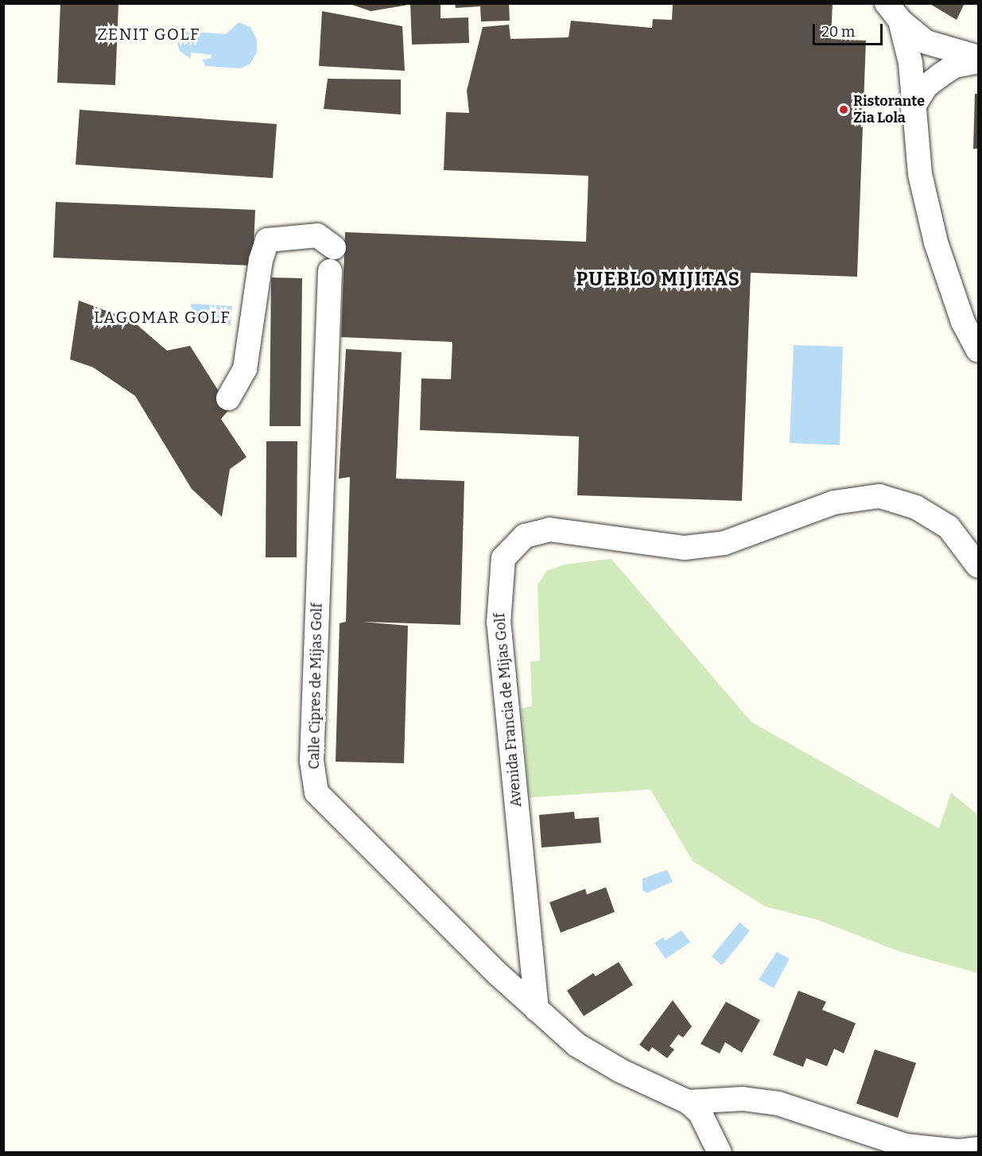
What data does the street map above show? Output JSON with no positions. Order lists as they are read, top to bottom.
{
  "streets": {
    "street": ["Calle Cipres de Mijas Golf", "Avenida Francia de Mijas Golf"]
  },
  "crossings": [
    ["Calle Cipres de Mijas Golf", "Avenida Francia de Mijas Golf"]
  ],
  "districts": ["ZENIT GOLF", "PUEBLO MIJITAS", "LAGOMAR GOLF"],
  "places": ["Ristorante Zia Lola"],
  "scale_bar": "20 m"
}
